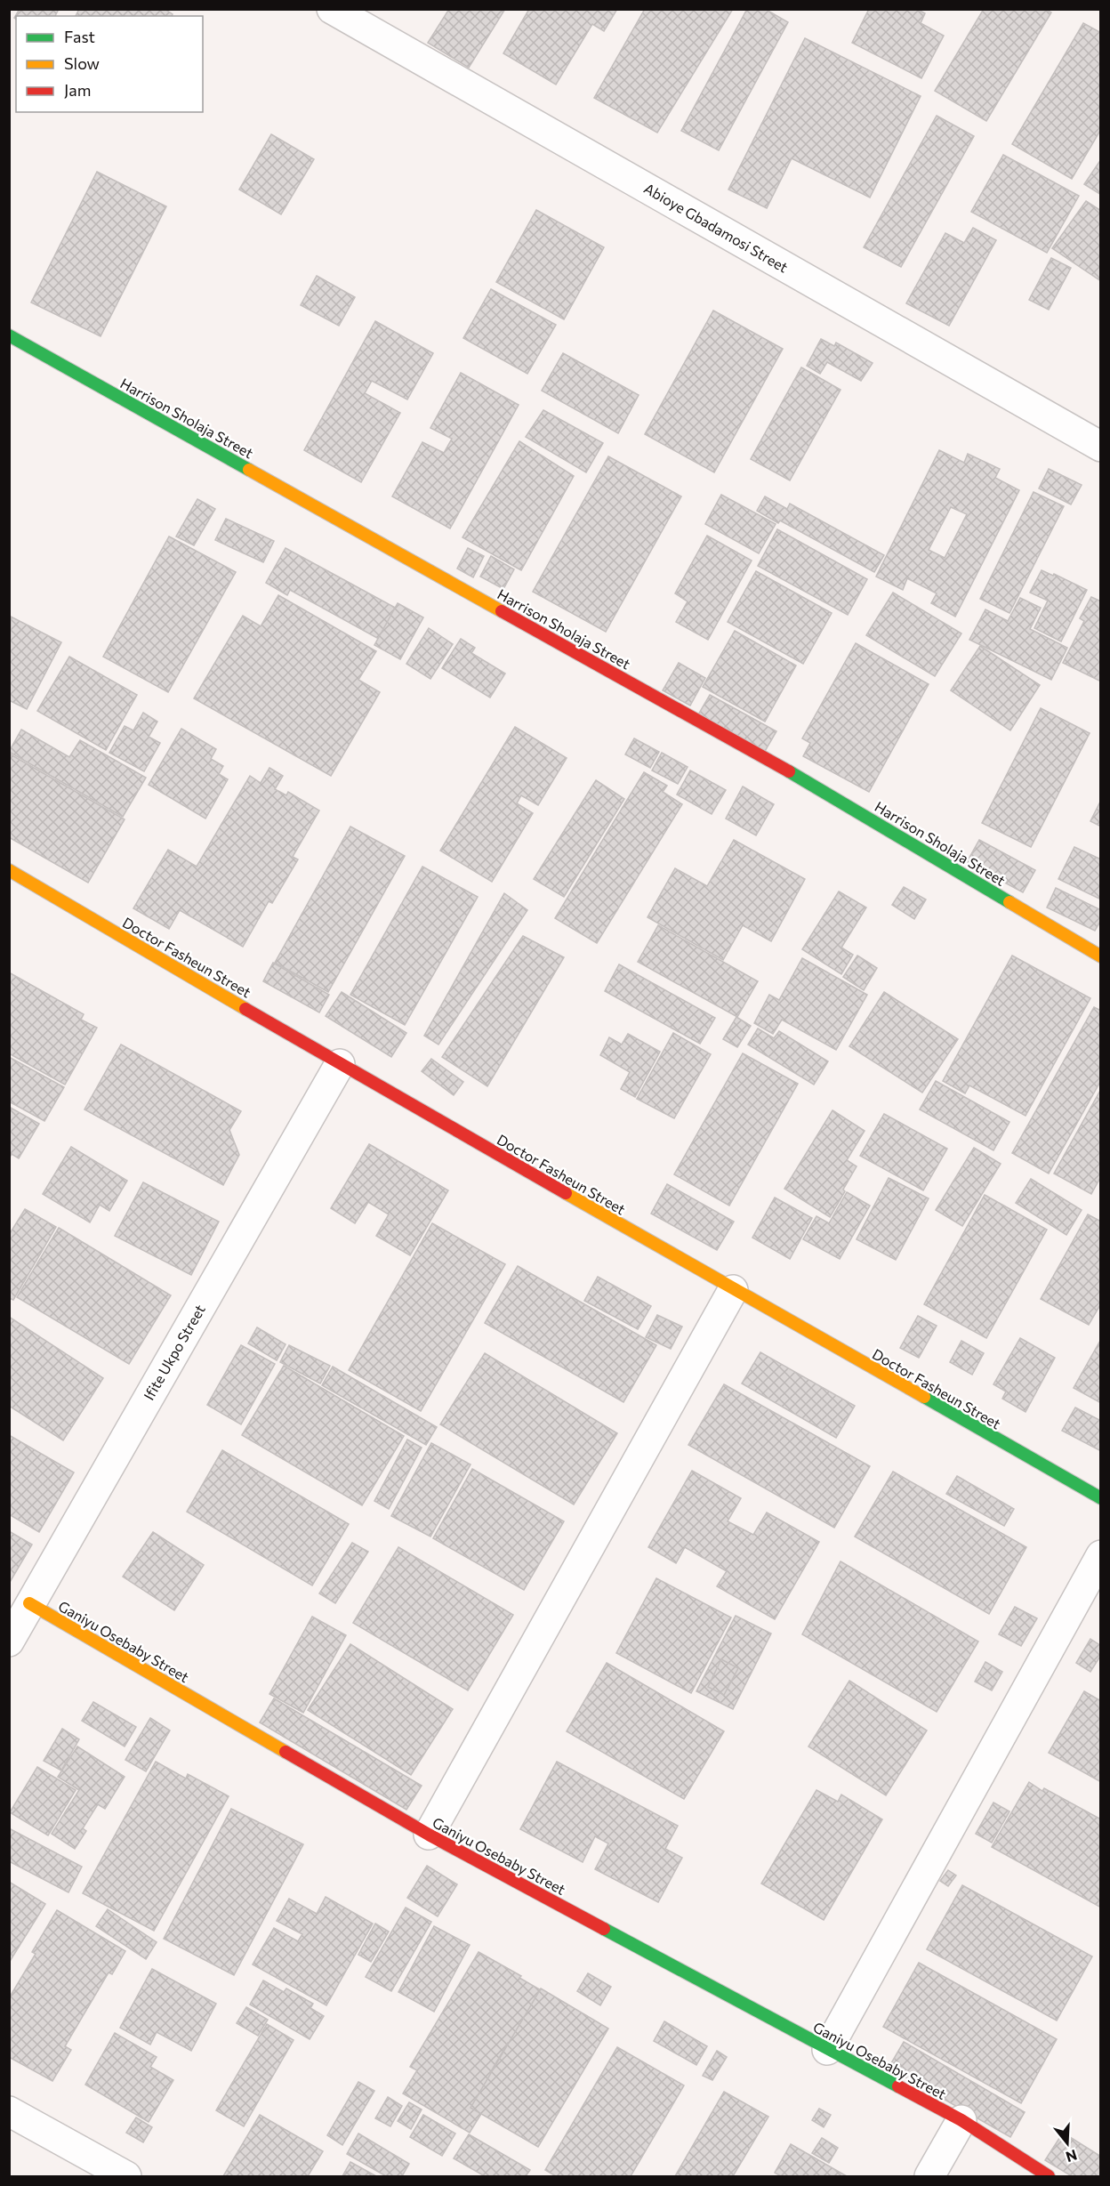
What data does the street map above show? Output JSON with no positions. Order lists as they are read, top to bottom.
{
  "streets": {
    "street": [
      "Abioye Gbadamosi Street",
      "Harrison Sholaja Street",
      "Doctor Fasheun Street",
      "Ifite Ukpo Street",
      "Ganiyu Osebaby Street"
    ]
  },
  "crossings": [
    ["Doctor Fasheun Street", "Ifite Ukpo Street"],
    ["Ifite Ukpo Street", "Ganiyu Osebaby Street"]
  ],
  "legend": ["Fast", "Slow", "Jam"],
  "north": "bottom"
}
